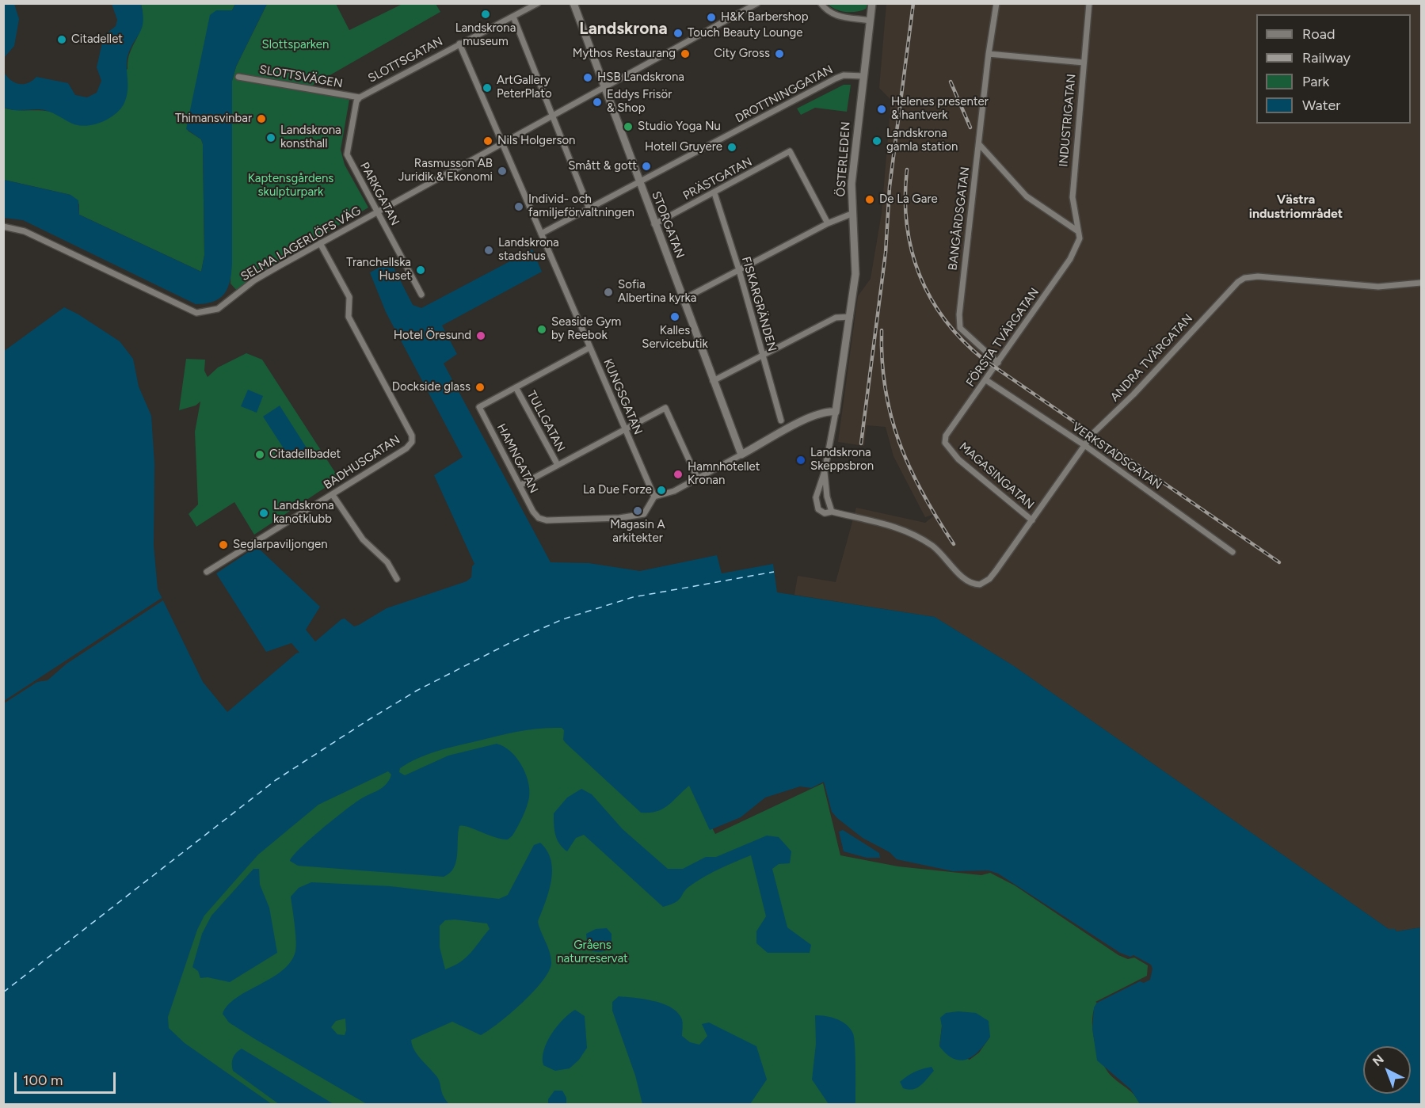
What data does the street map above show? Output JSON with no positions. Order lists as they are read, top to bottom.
{
  "streets": {
    "street": [
      "SLOTTSGATAN",
      "SLOTTSVÄGEN",
      "DROTTNINGGATAN",
      "INDUSTRIGATAN",
      "ÖSTERLEDEN",
      "PRÄSTGATAN",
      "PARKGATAN",
      "BANGÅRDSGATAN",
      "STORGATAN",
      "SELMA LAGERLÖFS VÄG",
      "FISKARGRÄNDEN",
      "FÖRSTA TVÄRGATAN",
      "ANDRA TVÄRGATAN",
      "KUNGSGATAN",
      "TULLGATAN",
      "VERKSTADSGATAN",
      "HAMNGATAN",
      "BADHUSGATAN",
      "MAGASINGATAN"
    ]
  },
  "crossings": [
    ["SLOTTSGATAN", "SLOTTSVÄGEN"],
    ["SLOTTSGATAN", "PARKGATAN"],
    ["SLOTTSGATAN", "KUNGSGATAN"],
    ["SLOTTSVÄGEN", "PARKGATAN"],
    ["DROTTNINGGATAN", "ÖSTERLEDEN"],
    ["DROTTNINGGATAN", "STORGATAN"],
    ["DROTTNINGGATAN", "KUNGSGATAN"],
    ["INDUSTRIGATAN", "FÖRSTA TVÄRGATAN"],
    ["PRÄSTGATAN", "STORGATAN"],
    ["PRÄSTGATAN", "FISKARGRÄNDEN"],
    ["PARKGATAN", "SELMA LAGERLÖFS VÄG"],
    ["BANGÅRDSGATAN", "FÖRSTA TVÄRGATAN"],
    ["STORGATAN", "SELMA LAGERLÖFS VÄG"],
    ["SELMA LAGERLÖFS VÄG", "KUNGSGATAN"],
    ["SELMA LAGERLÖFS VÄG", "BADHUSGATAN"],
    ["FÖRSTA TVÄRGATAN", "VERKSTADSGATAN"],
    ["FÖRSTA TVÄRGATAN", "MAGASINGATAN"],
    ["ANDRA TVÄRGATAN", "VERKSTADSGATAN"],
    ["ANDRA TVÄRGATAN", "MAGASINGATAN"],
    ["KUNGSGATAN", "HAMNGATAN"],
    ["TULLGATAN", "HAMNGATAN"]
  ],
  "districts": ["Landskrona", "Västra industriområdet"],
  "parks": ["Slottsparken", "Kaptensgårdens skulpturpark", "Gråens naturreservat"],
  "places": [
    "Landskrona museum",
    "H&K Barbershop",
    "Touch Beauty Lounge",
    "Citadellet",
    "Mythos Restaurang",
    "City Gross",
    "HSB Landskrona",
    "ArtGallery PeterPlato",
    "Eddys Frisör & Shop",
    "Helenes presenter & hantverk",
    "Thimansvinbar",
    "Studio Yoga Nu",
    "Landskrona konsthall",
    "Nils Holgerson",
    "Landskrona gamla station",
    "Hotell Gruyere",
    "Smått & gott",
    "Rasmusson AB Juridik & Ekonomi",
    "De La Gare",
    "Individ- och familjeförvaltningen",
    "Landskrona stadshus",
    "Tranchellska Huset",
    "Sofia Albertina kyrka",
    "Kalles Servicebutik",
    "Seaside Gym by Reebok",
    "Hotel Öresund",
    "Dockside glass",
    "Citadellbadet",
    "Landskrona Skeppsbron",
    "Hamnhotellet Kronan",
    "La Due Forze",
    "Magasin A arkitekter",
    "Landskrona kanotklubb",
    "Seglarpaviljongen"
  ],
  "legend": [
    "Road",
    "Railway",
    "Park",
    "Water"
  ],
  "scale_bar": "100 m",
  "north": "top left"
}
